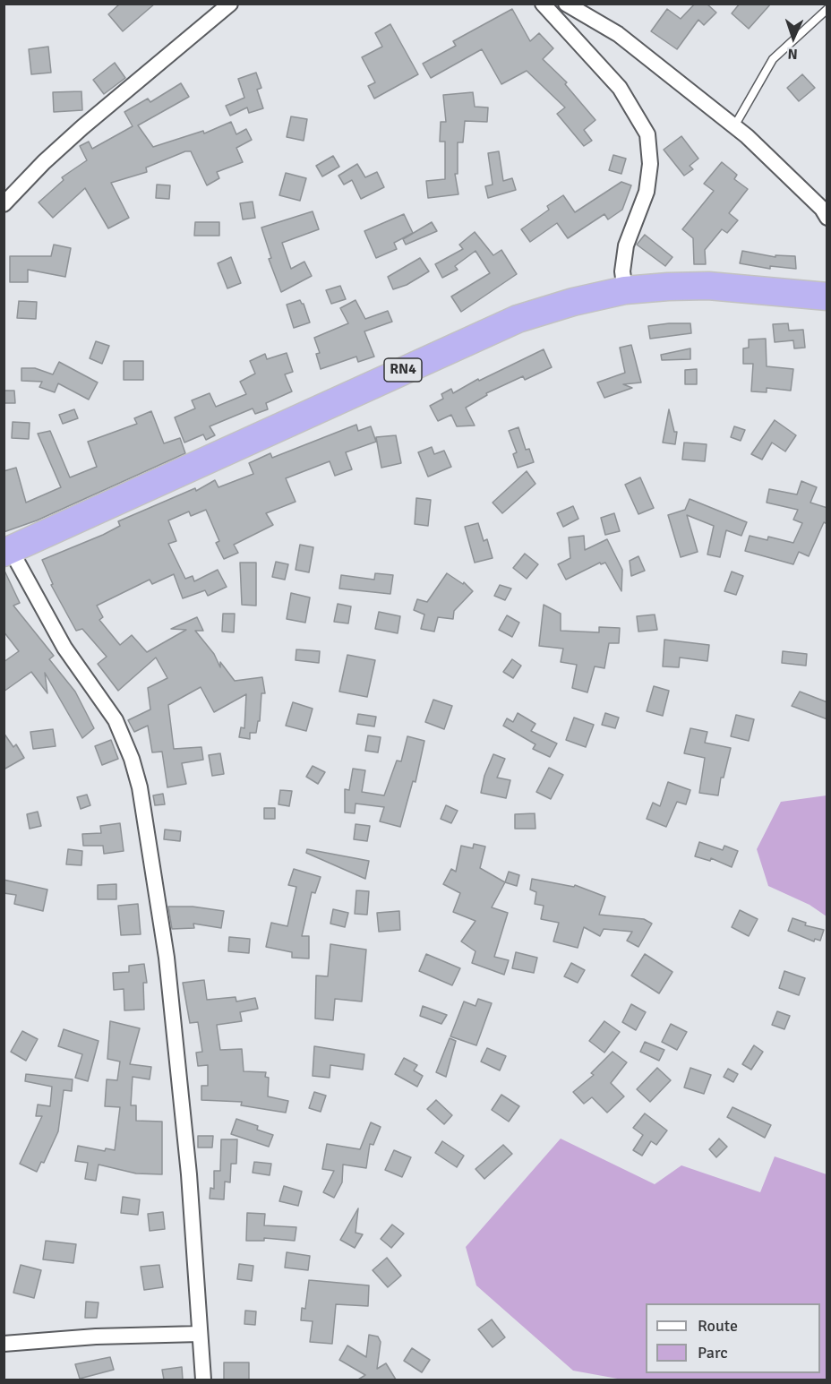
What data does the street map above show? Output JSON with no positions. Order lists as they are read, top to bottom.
{
  "streets": {
    "highway": ["RN4"]
  },
  "legend": ["Route", "Parc"],
  "north": "bottom"
}
